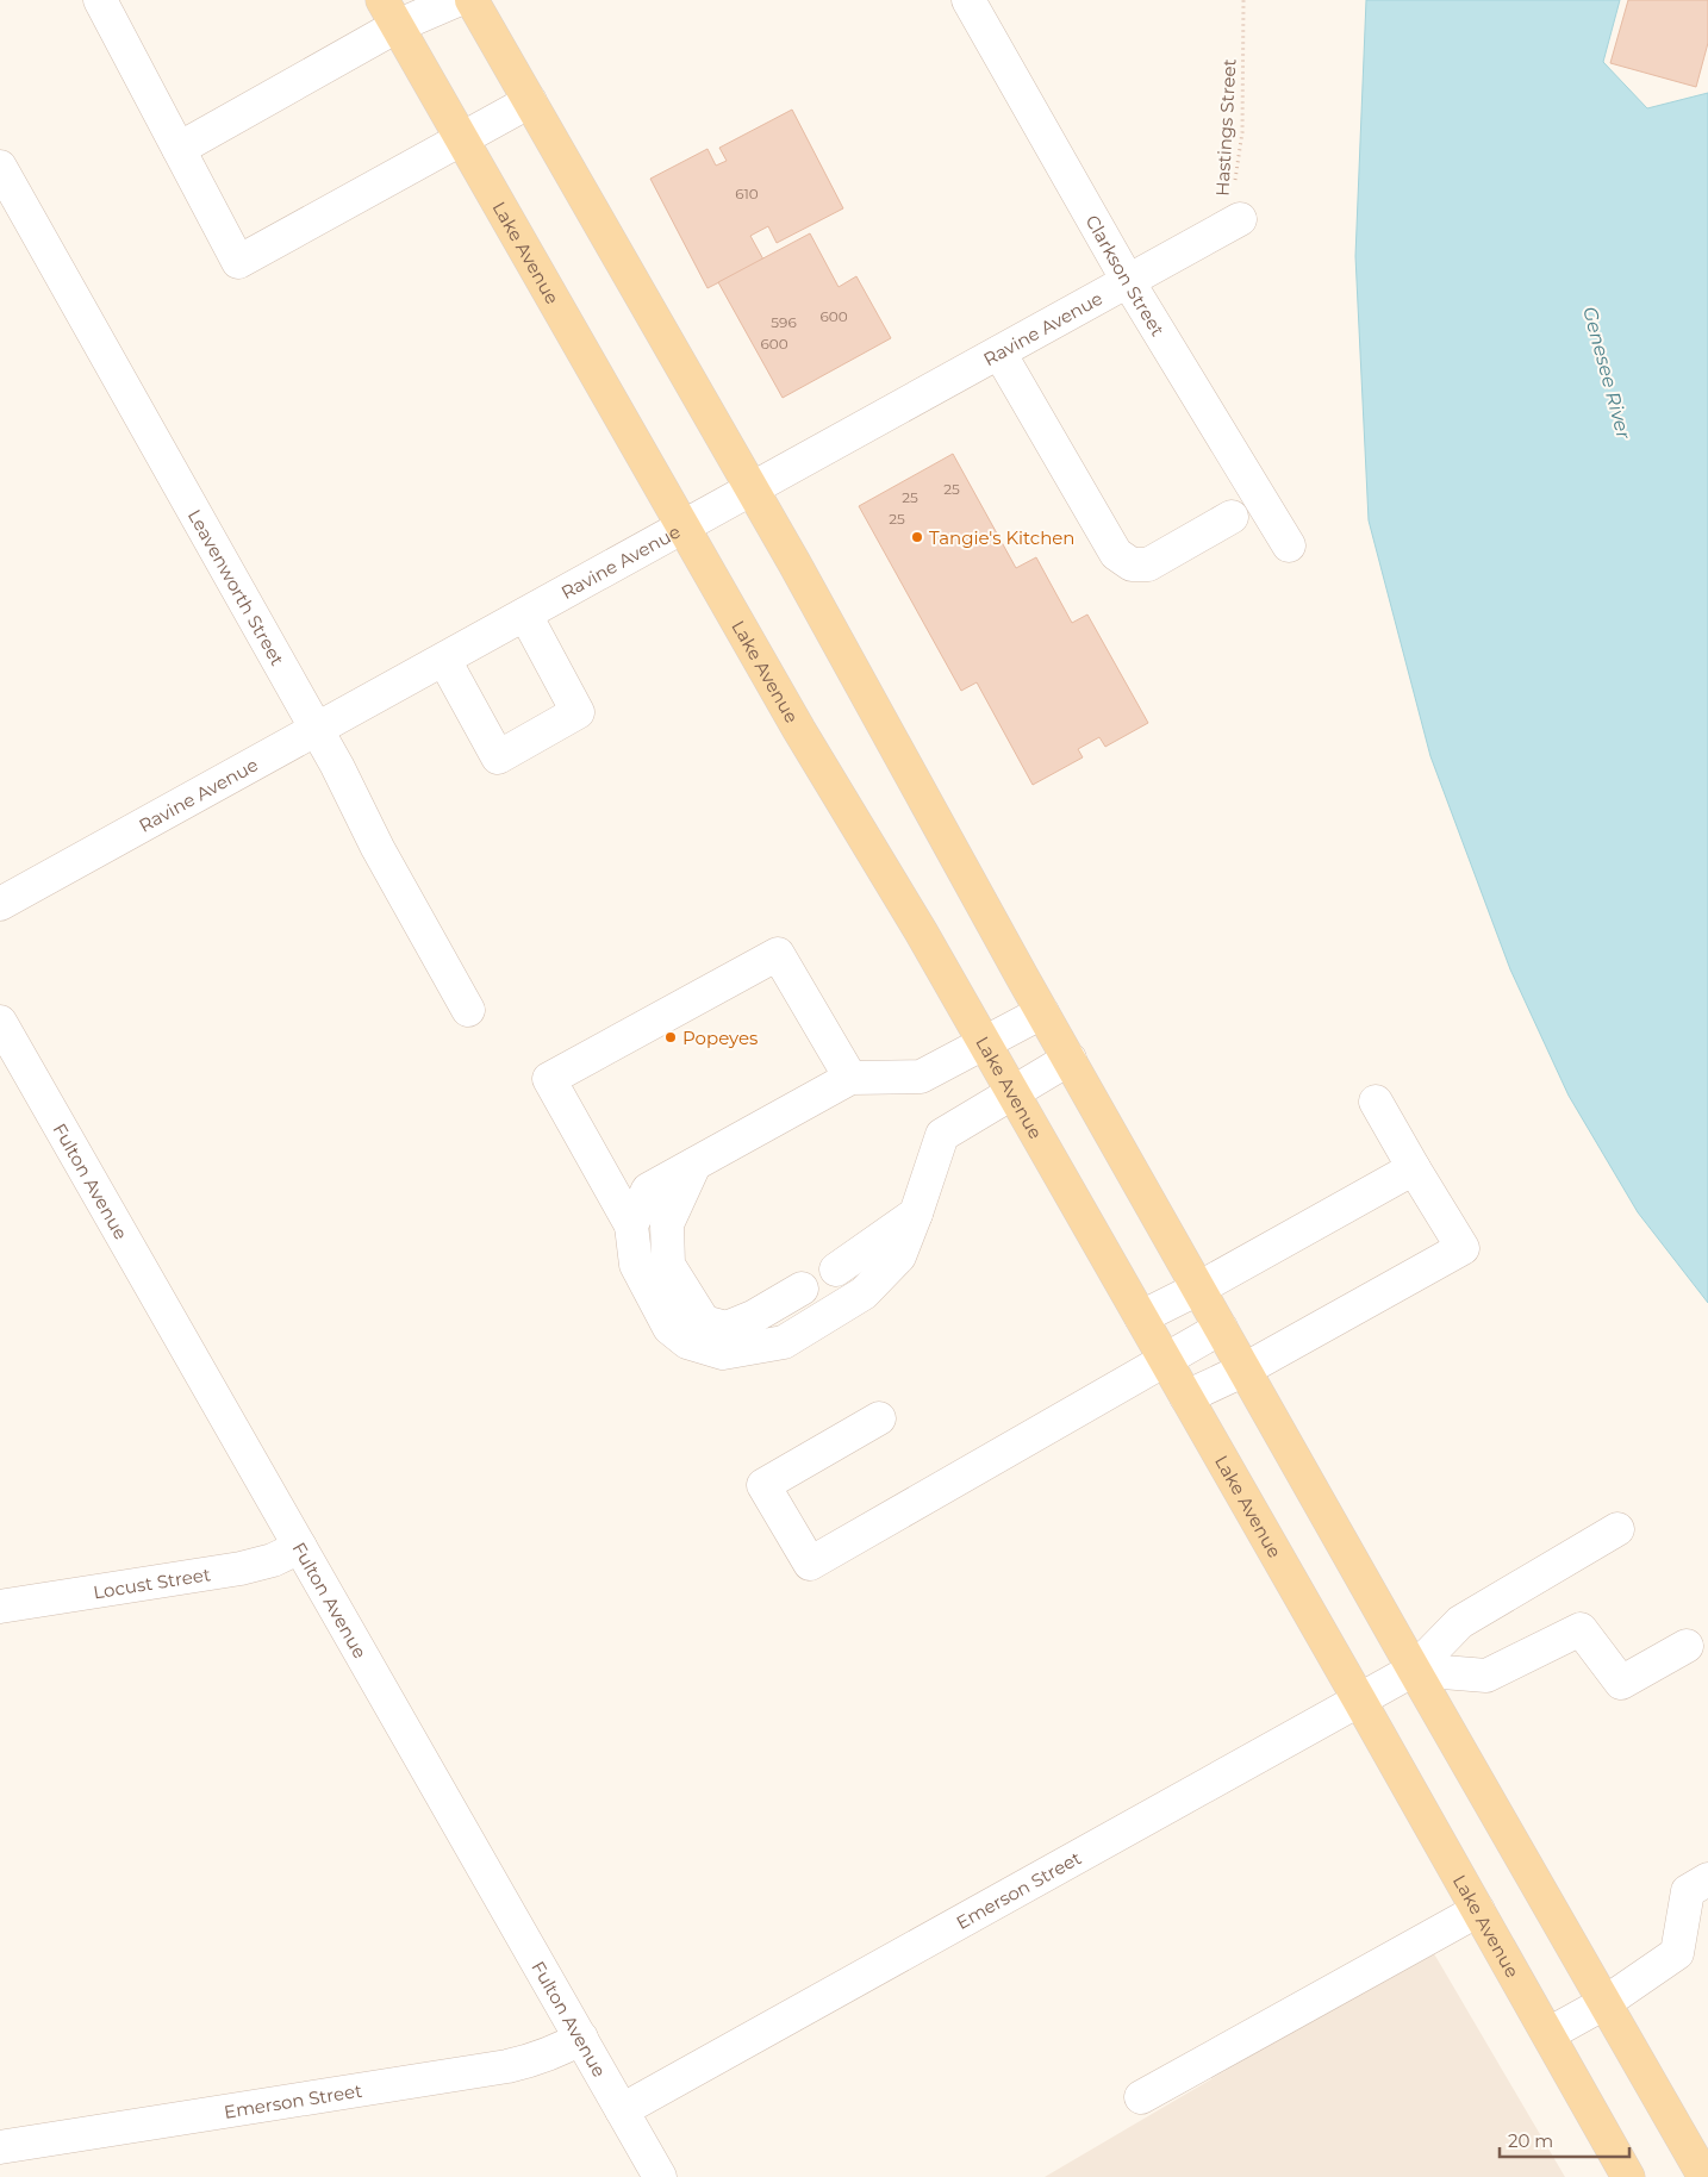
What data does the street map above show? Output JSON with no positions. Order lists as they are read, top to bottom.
{
  "streets": {
    "main road": ["Lake Avenue"],
    "street": [
      "Clarkson Street",
      "Ravine Avenue",
      "Leavenworth Street",
      "Fulton Avenue",
      "Locust Street",
      "Emerson Street"
    ],
    "path": ["Hastings Street"]
  },
  "crossings": [
    ["Hastings Street", "Ravine Avenue"],
    ["Lake Avenue", "Ravine Avenue"],
    ["Lake Avenue", "Emerson Street"],
    ["Clarkson Street", "Ravine Avenue"],
    ["Ravine Avenue", "Leavenworth Street"],
    ["Fulton Avenue", "Locust Street"],
    ["Fulton Avenue", "Emerson Street"]
  ],
  "water": ["Genesee River"],
  "places": ["Tangie's Kitchen", "Popeyes"],
  "house_numbers": [
    "610",
    "600",
    "596",
    "600",
    "25",
    "25",
    "25"
  ],
  "scale_bar": "20 m"
}
